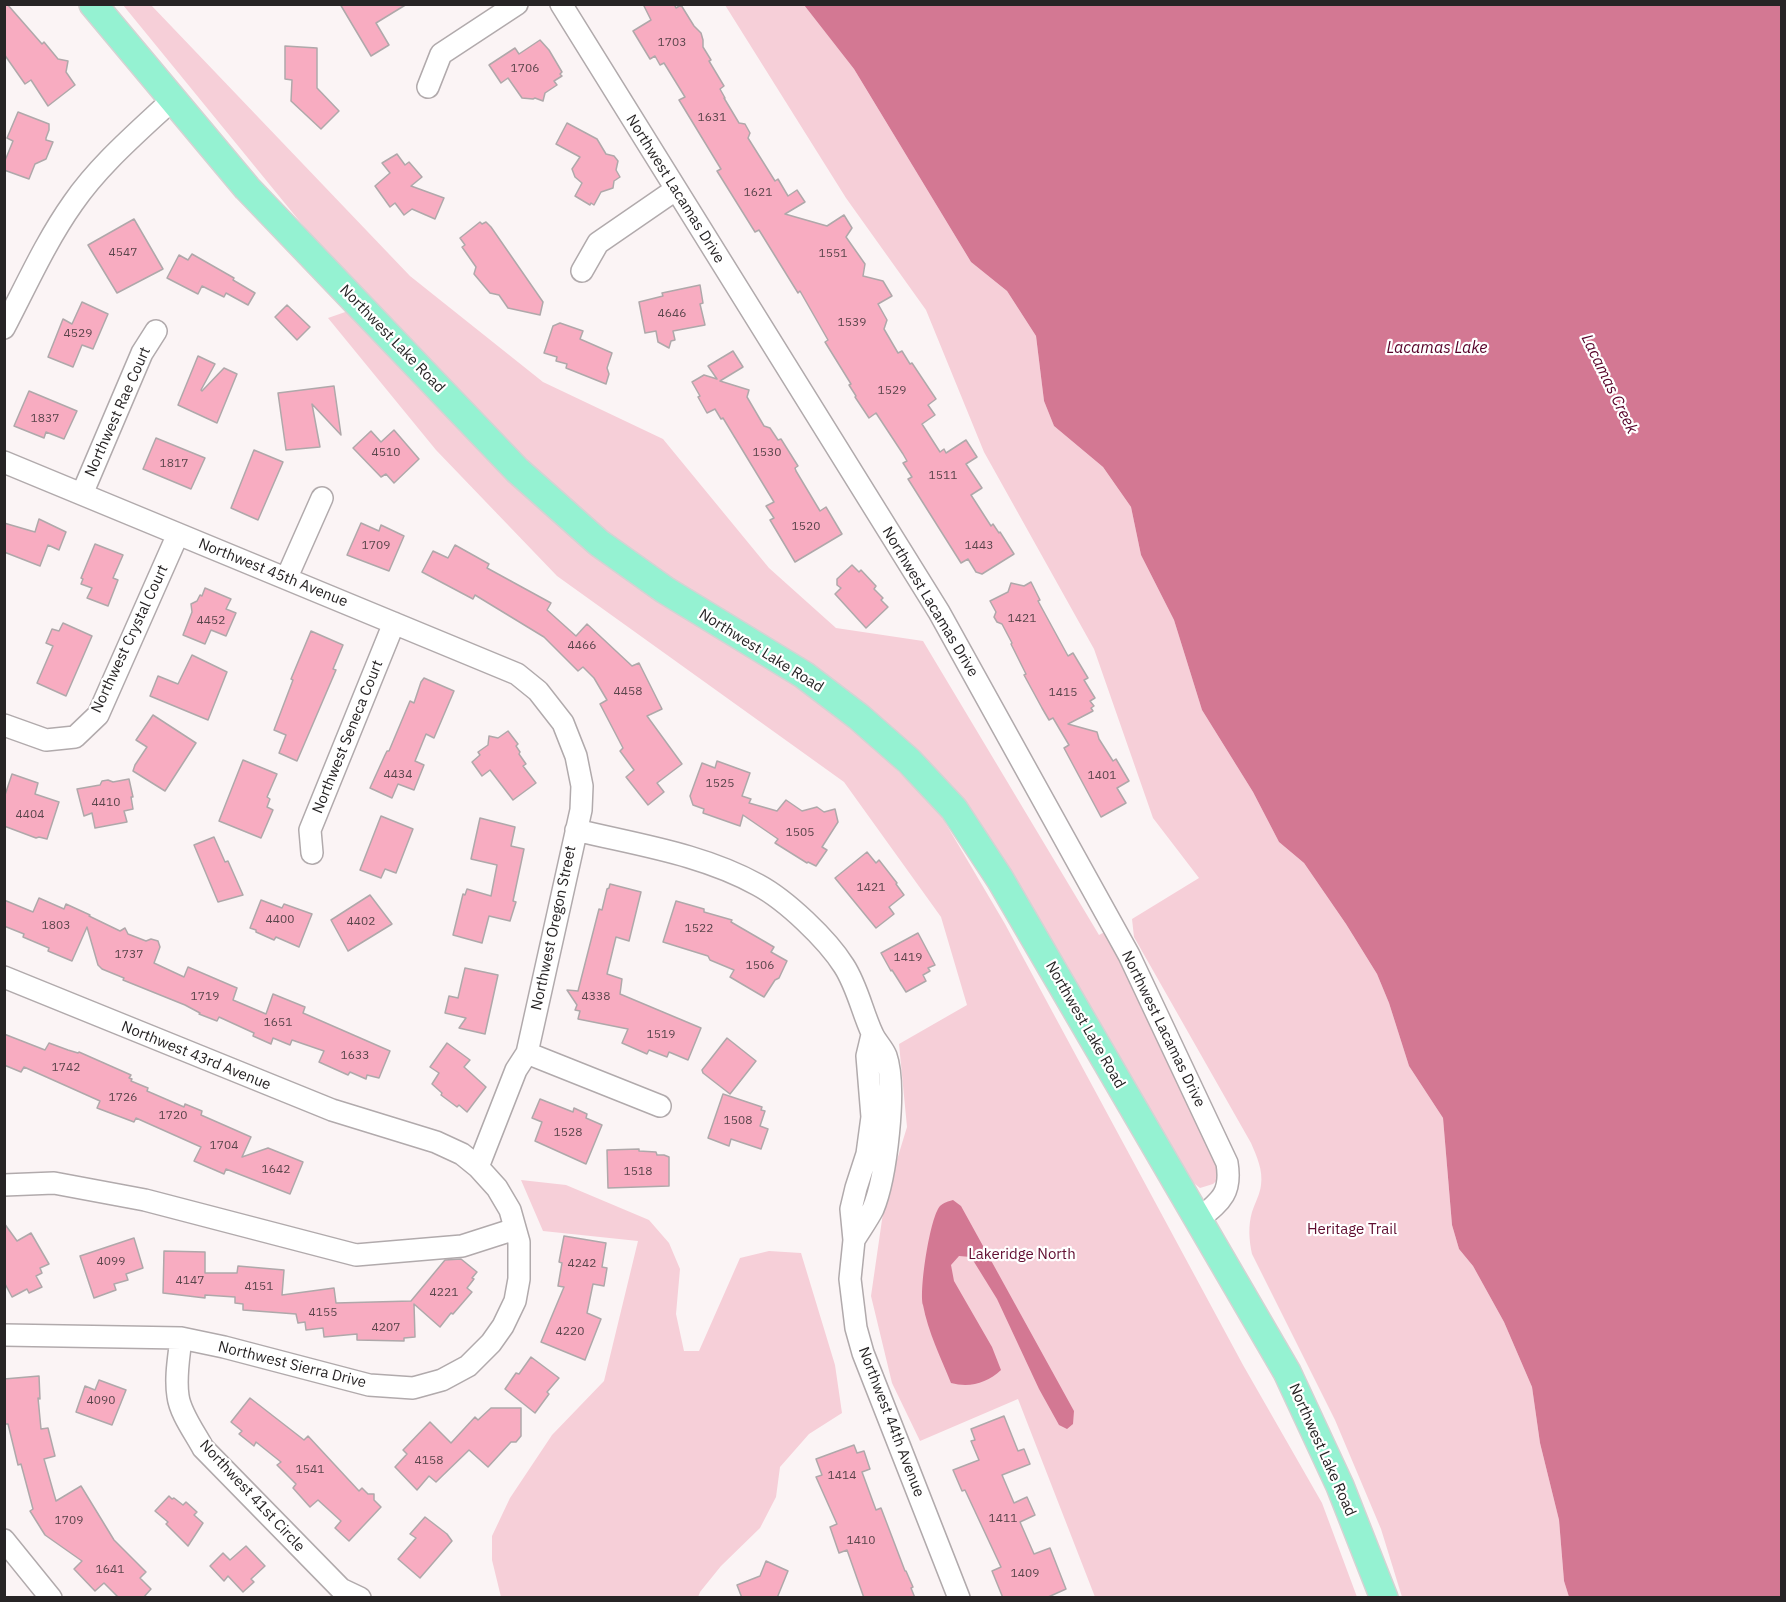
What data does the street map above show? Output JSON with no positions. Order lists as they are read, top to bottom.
{
  "streets": {
    "main road": ["Northwest Lake Road"],
    "street": [
      "Northwest Lacamas Drive",
      "Northwest Rae Court",
      "Northwest 45th Avenue",
      "Northwest Crystal Court",
      "Northwest Seneca Court",
      "Northwest Oregon Street",
      "Northwest 43rd Avenue",
      "Northwest Sierra Drive",
      "Northwest 44th Avenue",
      "Northwest 41st Circle"
    ]
  },
  "crossings": [
    ["Northwest Lacamas Drive", "Northwest Lake Road"],
    ["Northwest Rae Court", "Northwest 45th Avenue"],
    ["Northwest 45th Avenue", "Northwest Crystal Court"],
    ["Northwest 45th Avenue", "Northwest Seneca Court"],
    ["Northwest 45th Avenue", "Northwest Oregon Street"],
    ["Northwest Oregon Street", "Northwest Sierra Drive"],
    ["Northwest Oregon Street", "Northwest 44th Avenue"],
    ["Northwest 43rd Avenue", "Northwest Sierra Drive"],
    ["Northwest Sierra Drive", "Northwest 41st Circle"]
  ],
  "water": ["Lacamas Lake", "Lacamas Creek"],
  "parks": ["Heritage Trail", "Lakeridge North"],
  "house_numbers": [
    "1703",
    "1706",
    "1631",
    "1621",
    "4547",
    "1551",
    "4646",
    "1539",
    "4529",
    "1529",
    "1837",
    "4510",
    "1530",
    "1817",
    "1511",
    "1520",
    "1709",
    "1443",
    "1421",
    "4452",
    "4466",
    "4458",
    "1415",
    "4434",
    "1401",
    "1525",
    "4410",
    "4404",
    "1505",
    "1421",
    "4400",
    "4402",
    "1803",
    "1522",
    "1737",
    "1419",
    "1506",
    "1719",
    "4338",
    "1651",
    "1519",
    "1633",
    "1742",
    "1726",
    "1720",
    "1508",
    "1528",
    "1704",
    "1642",
    "1518",
    "4099",
    "4242",
    "4147",
    "4151",
    "4221",
    "4155",
    "4207",
    "4220",
    "4090",
    "4158",
    "1541",
    "1414",
    "1411",
    "1709",
    "1410",
    "1641",
    "1409"
  ]
}
